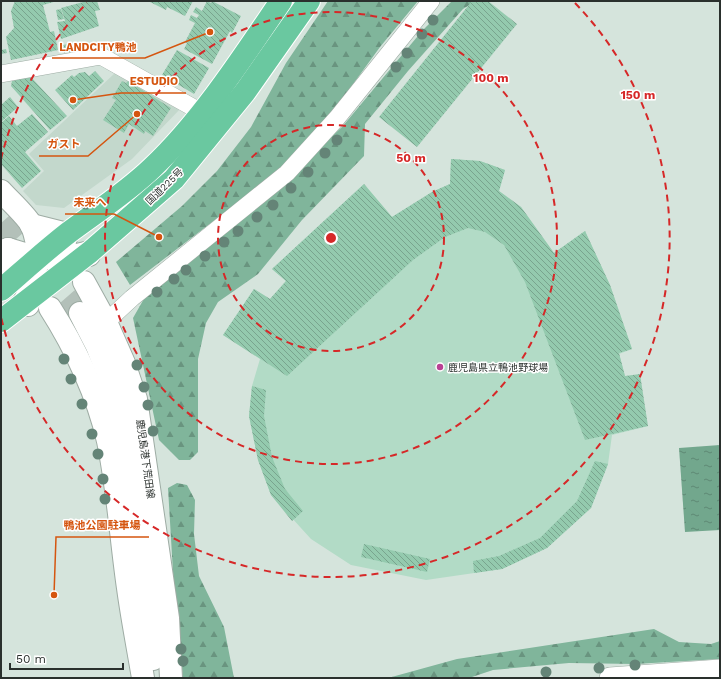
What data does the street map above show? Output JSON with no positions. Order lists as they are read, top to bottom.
{
  "streets": {
    "highway": ["国道225号"],
    "main road": ["鹿児島港下荒田線"]
  },
  "places": [
    "LANDCITY鴨池",
    "ESTUDIO",
    "ガスト",
    "未来へ",
    "鹿児島県立鴨池野球場",
    "鴨池公園駐車場"
  ],
  "scale_bar": "50 m",
  "rings": ["100 m", "150 m", "50 m"]
}
